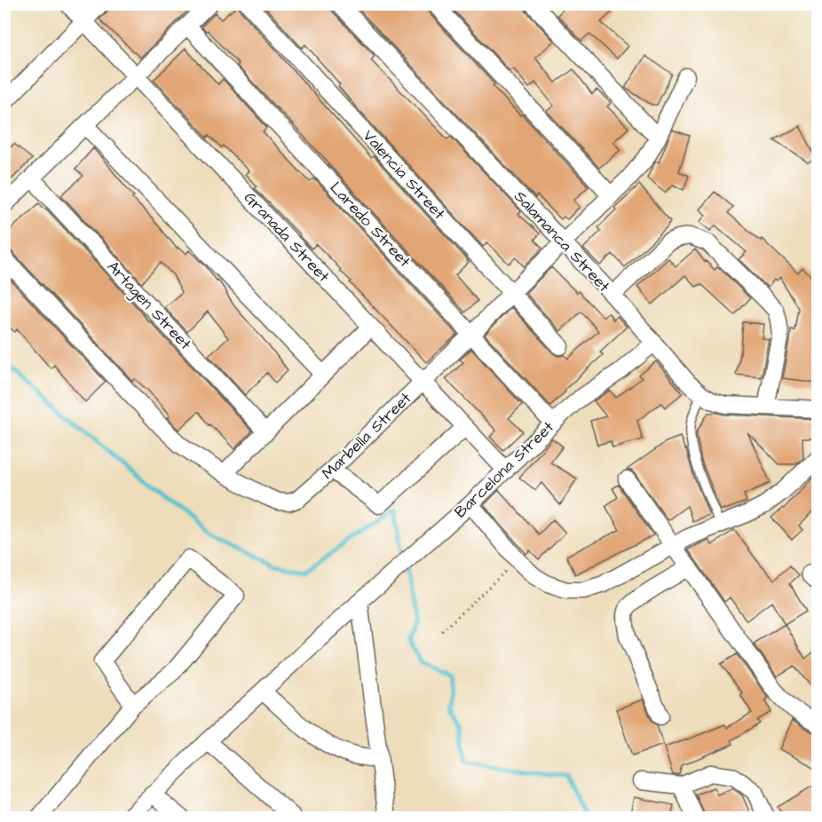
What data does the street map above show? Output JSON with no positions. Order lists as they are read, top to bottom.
{
  "streets": {
    "street": [
      "Valencia Street",
      "Laredo Street",
      "Granada Street",
      "Salamanca Street",
      "Artagen Street",
      "Marbella Street",
      "Barcelona Street"
    ]
  },
  "crossings": [
    ["Valencia Street", "Marbella Street"],
    ["Laredo Street", "Marbella Street"],
    ["Laredo Street", "Barcelona Street"],
    ["Granada Street", "Marbella Street"],
    ["Granada Street", "Barcelona Street"],
    ["Salamanca Street", "Marbella Street"],
    ["Salamanca Street", "Barcelona Street"]
  ]
}
